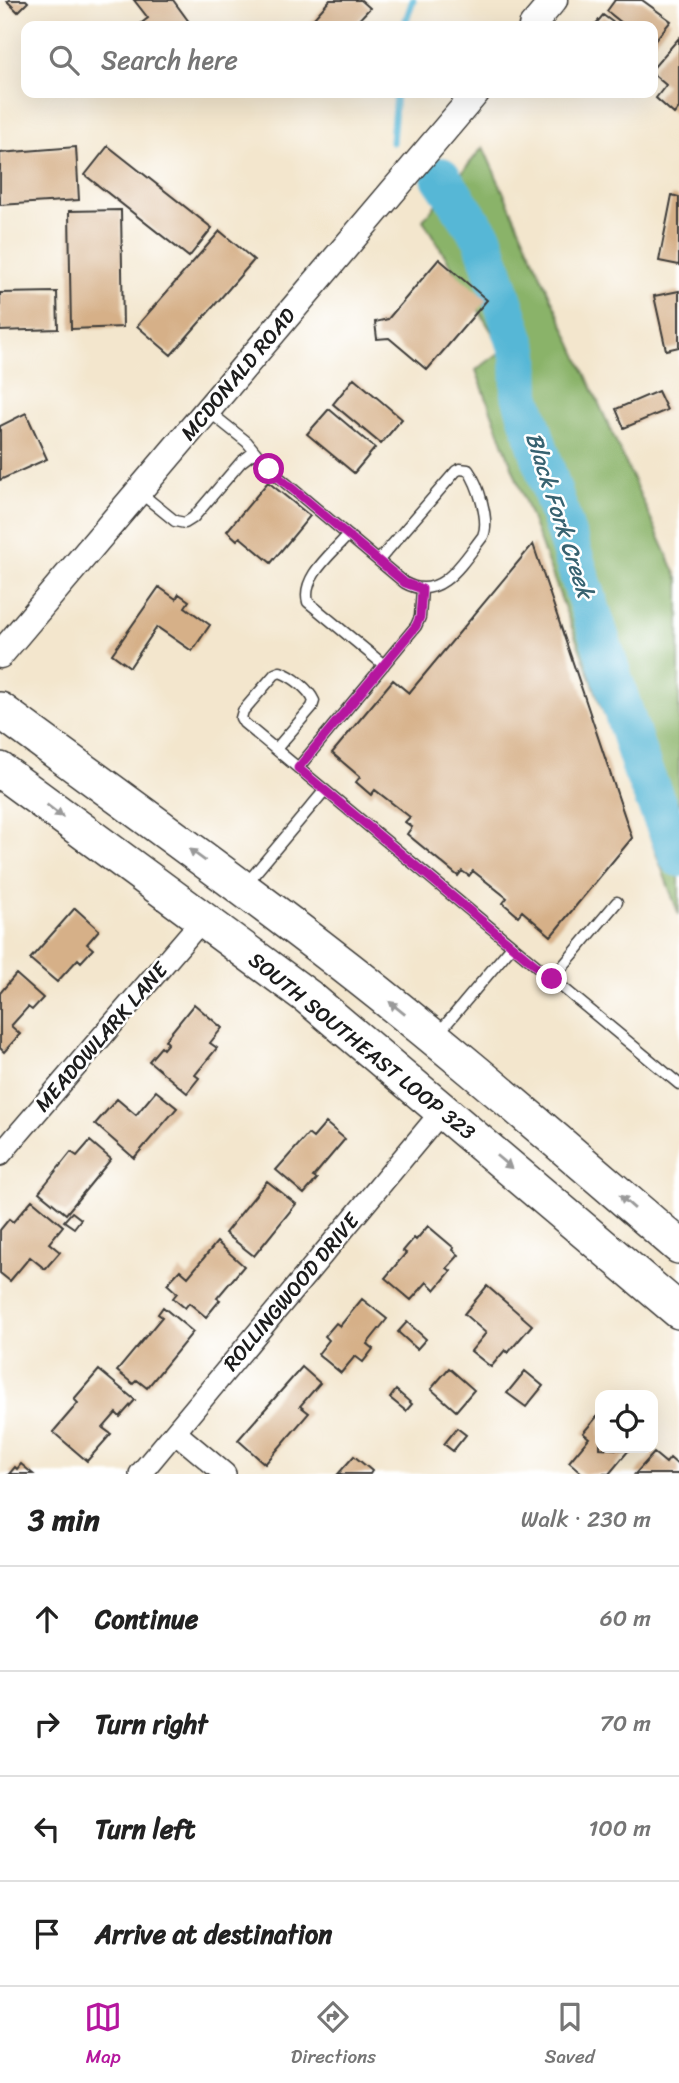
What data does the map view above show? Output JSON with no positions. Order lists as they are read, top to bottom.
{
  "streets": {
    "highway": ["SOUTH SOUTHEAST LOOP 323"],
    "street": ["MCDONALD ROAD", "MEADOWLARK LANE", "ROLLINGWOOD DRIVE"]
  },
  "crossings": [
    ["MEADOWLARK LANE", "SOUTH SOUTHEAST LOOP 323"],
    ["SOUTH SOUTHEAST LOOP 323", "ROLLINGWOOD DRIVE"]
  ],
  "water": ["Black Fork Creek"],
  "page": {
    "search": "Search here",
    "heading": ["3 min", "Walk · 230 m"],
    "list": [
      ["Continue", "60 m"],
      ["Turn right", "70 m"],
      ["Turn left", "100 m"],
      "Arrive at destination"
    ],
    "nav": ["Map", "Directions", "Saved"]
  }
}
